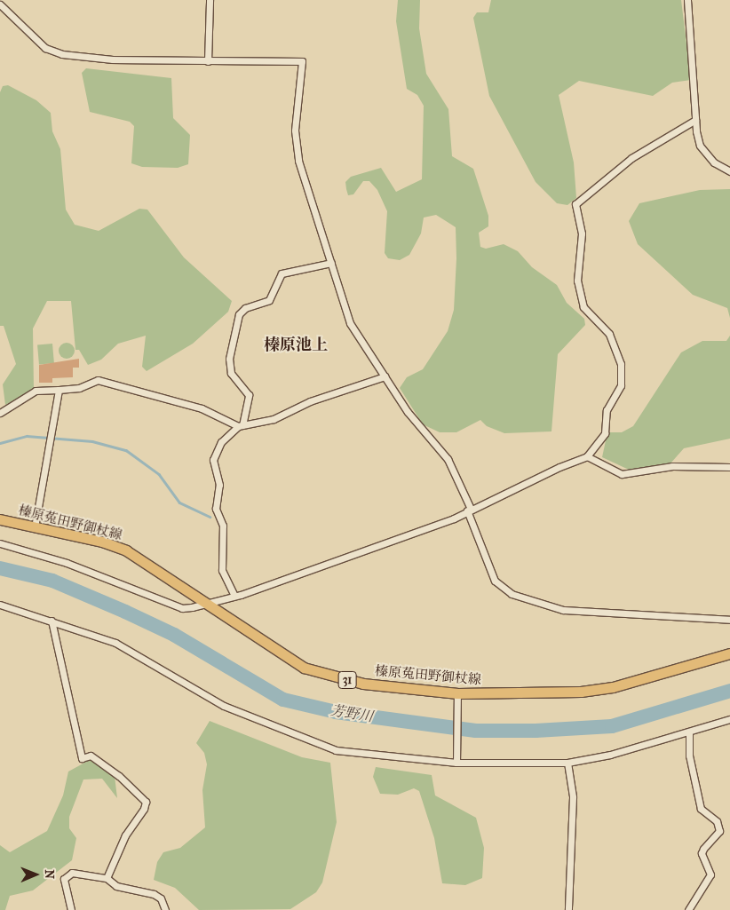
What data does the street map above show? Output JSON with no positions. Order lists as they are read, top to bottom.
{
  "streets": {
    "main road": ["榛原菟田野御杖線", "31"]
  },
  "districts": ["榛原池上"],
  "water": ["芳野川"],
  "north": "right"
}
